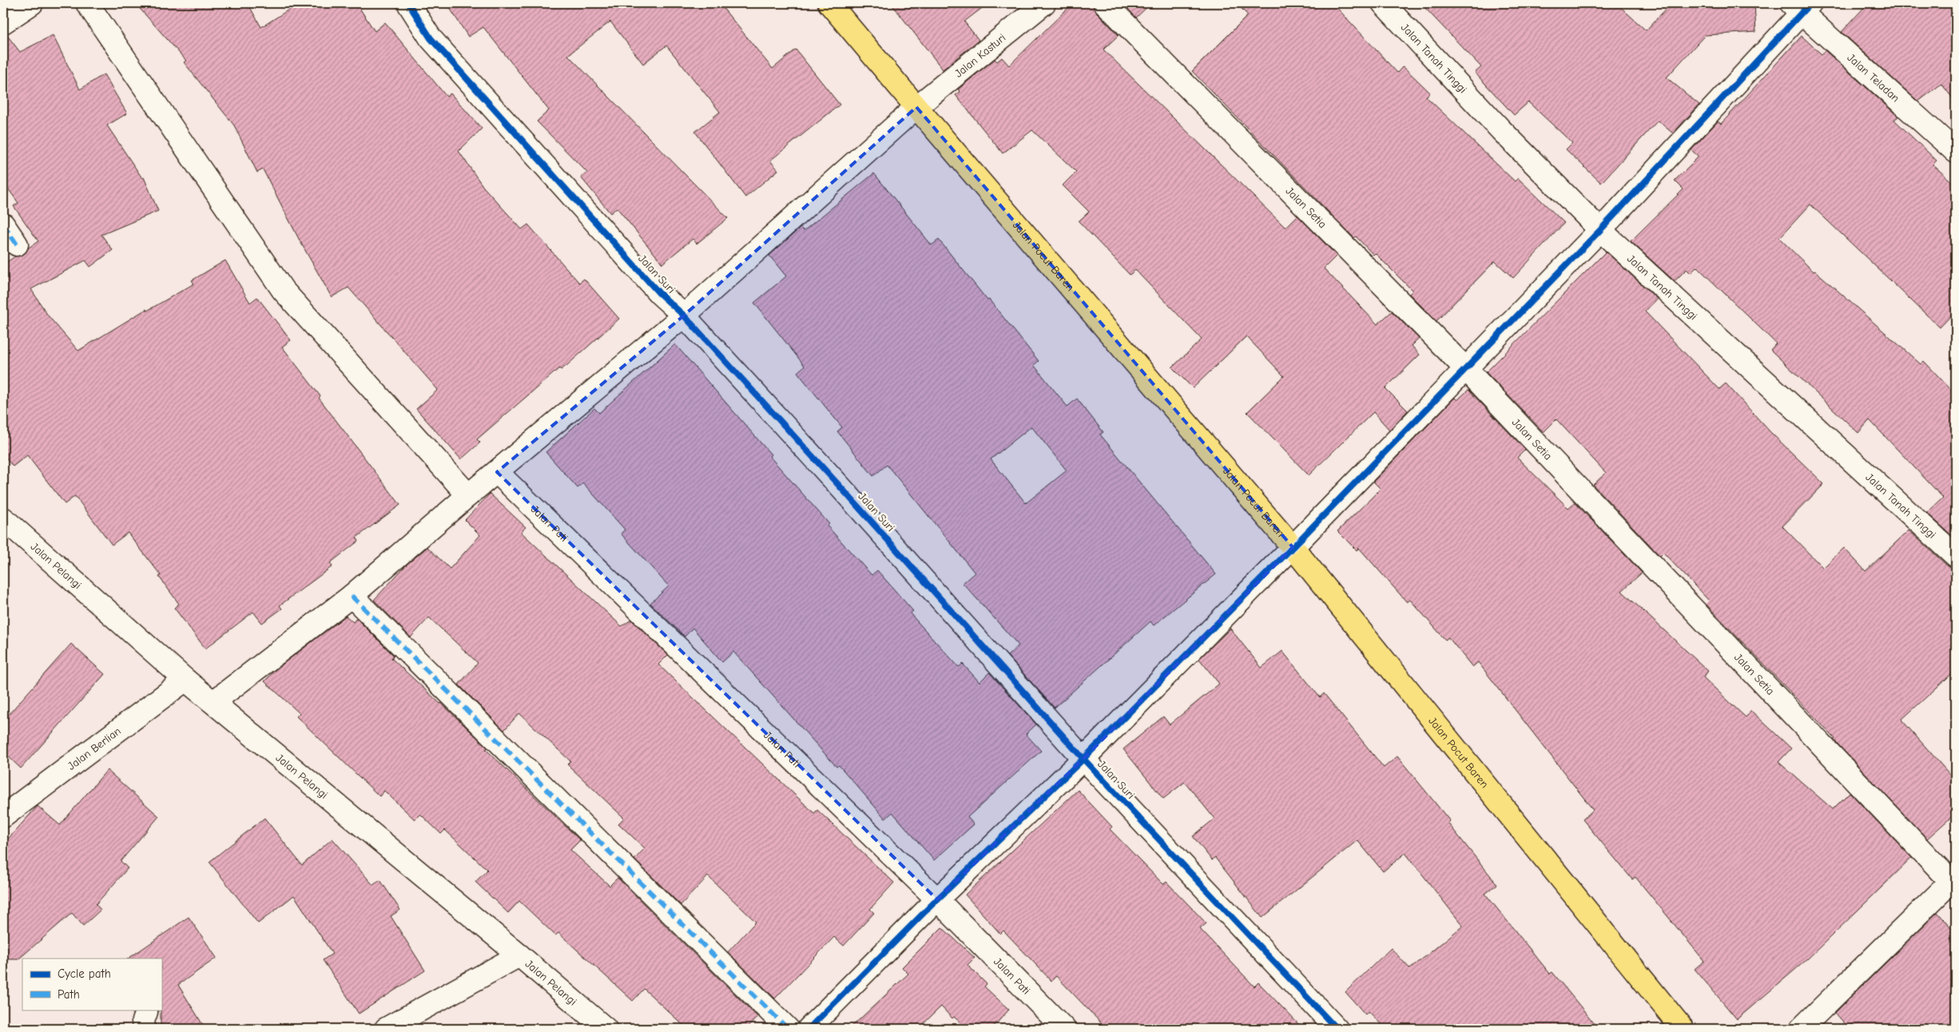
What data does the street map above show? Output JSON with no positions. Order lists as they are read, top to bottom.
{
  "streets": {
    "main road": ["Jalan Pocut Baren"],
    "street": [
      "Jalan Kasturi",
      "Jalan Tanah Tinggi",
      "Jalan Teladan",
      "Jalan Setia",
      "Jalan Suri",
      "Jalan Pati",
      "Jalan Pelangi",
      "Jalan Berlian"
    ]
  },
  "crossings": [
    ["Jalan Kasturi", "Jalan Pocut Baren"],
    ["Jalan Kasturi", "Jalan Suri"],
    ["Jalan Kasturi", "Jalan Pati"],
    ["Jalan Kasturi", "Jalan Pelangi"],
    ["Jalan Pelangi", "Jalan Berlian"]
  ],
  "legend": ["Cycle path", "Path"]
}
